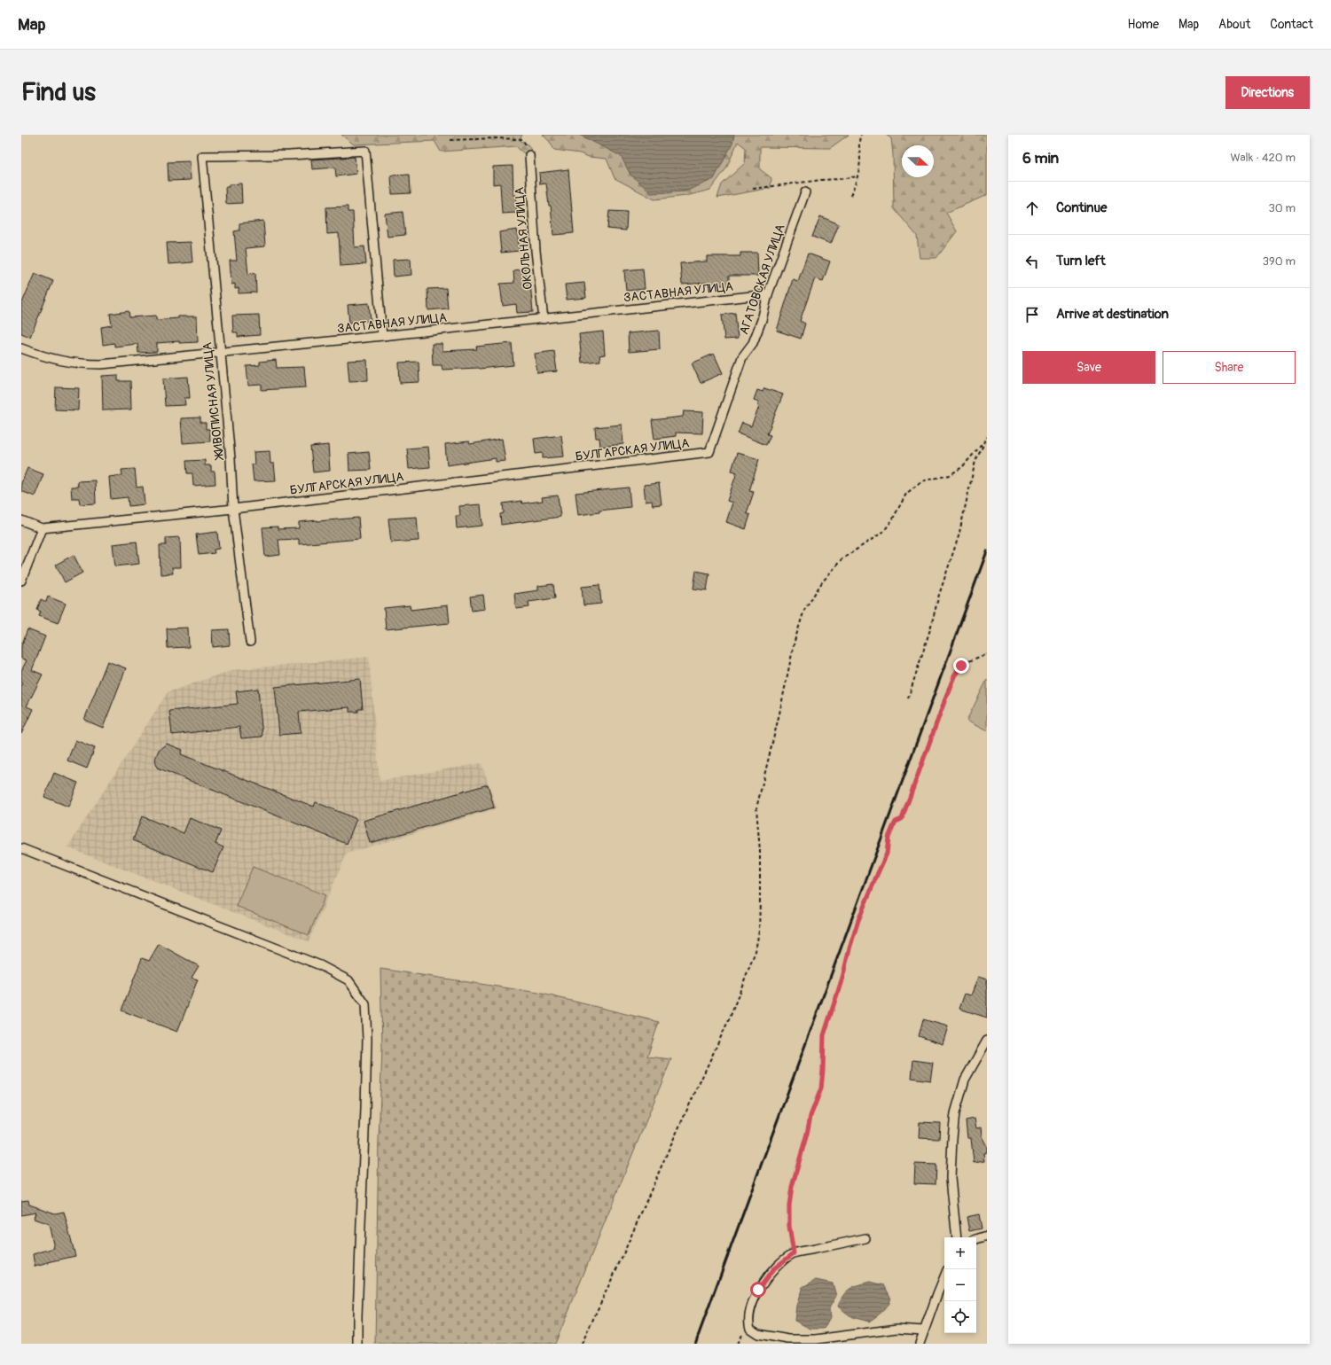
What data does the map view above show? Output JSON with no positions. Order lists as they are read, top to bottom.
{
  "streets": {
    "street": [
      "ОКОЛЬНАЯ УЛИЦА",
      "АГАТОВСКАЯ УЛИЦА",
      "ЗАСТАВНАЯ УЛИЦА",
      "ЖИВОПИСНАЯ УЛИЦА",
      "БУЛГАРСКАЯ УЛИЦА"
    ]
  },
  "crossings": [
    ["ОКОЛЬНАЯ УЛИЦА", "ЗАСТАВНАЯ УЛИЦА"],
    ["АГАТОВСКАЯ УЛИЦА", "ЗАСТАВНАЯ УЛИЦА"],
    ["АГАТОВСКАЯ УЛИЦА", "БУЛГАРСКАЯ УЛИЦА"],
    ["ЗАСТАВНАЯ УЛИЦА", "ЖИВОПИСНАЯ УЛИЦА"],
    ["ЖИВОПИСНАЯ УЛИЦА", "БУЛГАРСКАЯ УЛИЦА"]
  ],
  "north": "right",
  "page": {
    "header": "Map",
    "nav": [
      "Home",
      "Map",
      "About",
      "Contact"
    ],
    "buttons": [
      "Directions",
      ["Save", "Share"]
    ],
    "title": "Find us",
    "heading": ["6 min", "Walk · 420 m"],
    "list": [
      ["Continue", "30 m"],
      ["Turn left", "390 m"],
      "Arrive at destination"
    ],
    "map_buttons": ["+", "−"]
  }
}
